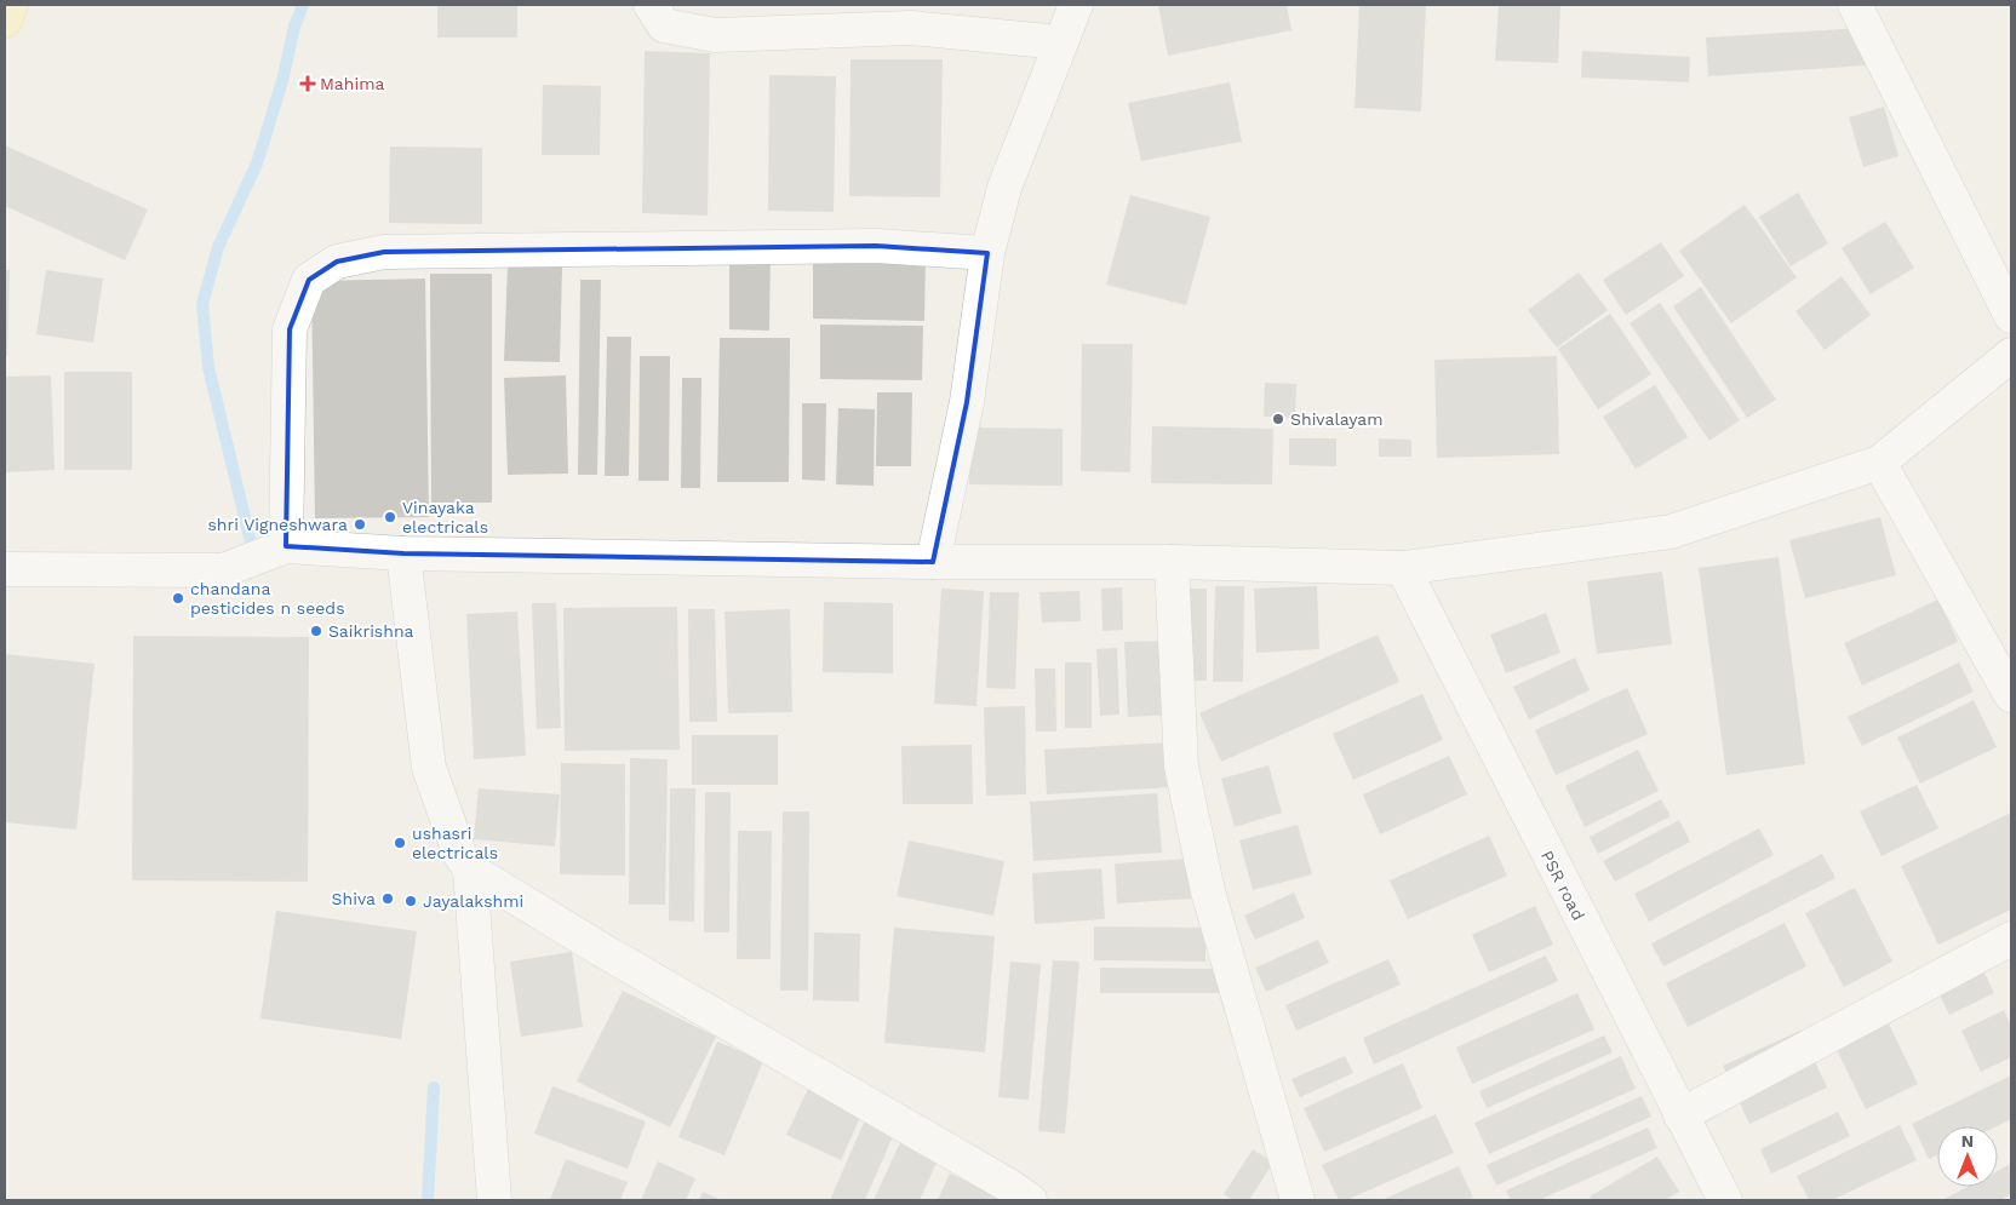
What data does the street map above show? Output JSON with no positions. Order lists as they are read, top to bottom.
{
  "streets": {
    "street": ["PSR road"]
  },
  "places": {
    "health": ["Mahima"],
    "other": [
      "Shivalayam",
      "Vinayaka electricals",
      "shri Vigneshwara",
      "chandana pesticides n seeds",
      "Saikrishna",
      "ushasri electricals",
      "Shiva",
      "Jayalakshmi"
    ]
  },
  "north": "top"
}
